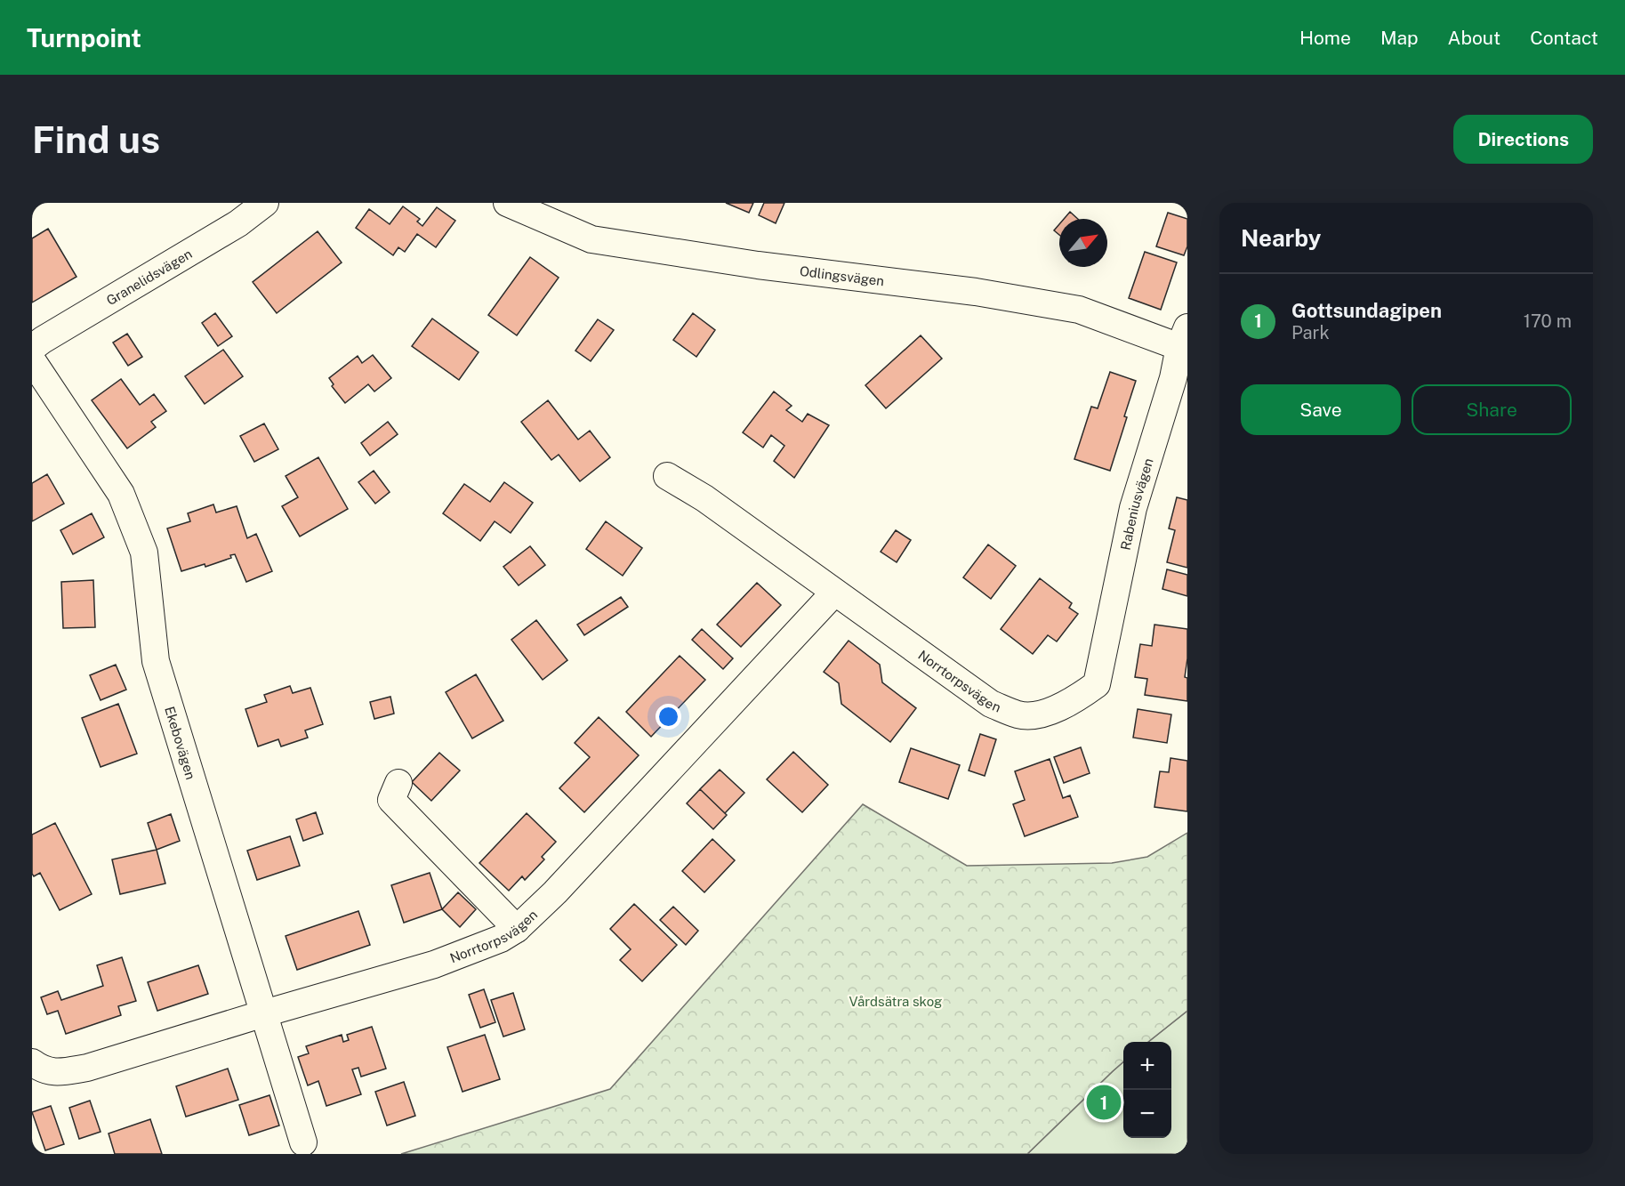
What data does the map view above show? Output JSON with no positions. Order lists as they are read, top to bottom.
{
  "streets": {
    "street": [
      "Granelidsvägen",
      "Odlingsvägen",
      "Rabeniusvägen",
      "Norrtorpsvägen",
      "Ekebovägen"
    ]
  },
  "crossings": [
    ["Odlingsvägen", "Rabeniusvägen"],
    ["Rabeniusvägen", "Norrtorpsvägen"],
    ["Norrtorpsvägen", "Ekebovägen"]
  ],
  "parks": ["Vårdsätra skog"],
  "north": "top right",
  "page": {
    "header": "Turnpoint",
    "nav": [
      "Home",
      "Map",
      "About",
      "Contact"
    ],
    "buttons": [
      "Directions",
      ["Save", "Share"]
    ],
    "title": "Find us",
    "heading": "Nearby",
    "list": [
      {
        "mark": "1",
        "name": "Gottsundagipen",
        "note": "Park",
        "value": "170 m"
      }
    ],
    "map_buttons": ["+", "−"],
    "pins": "1"
  }
}
